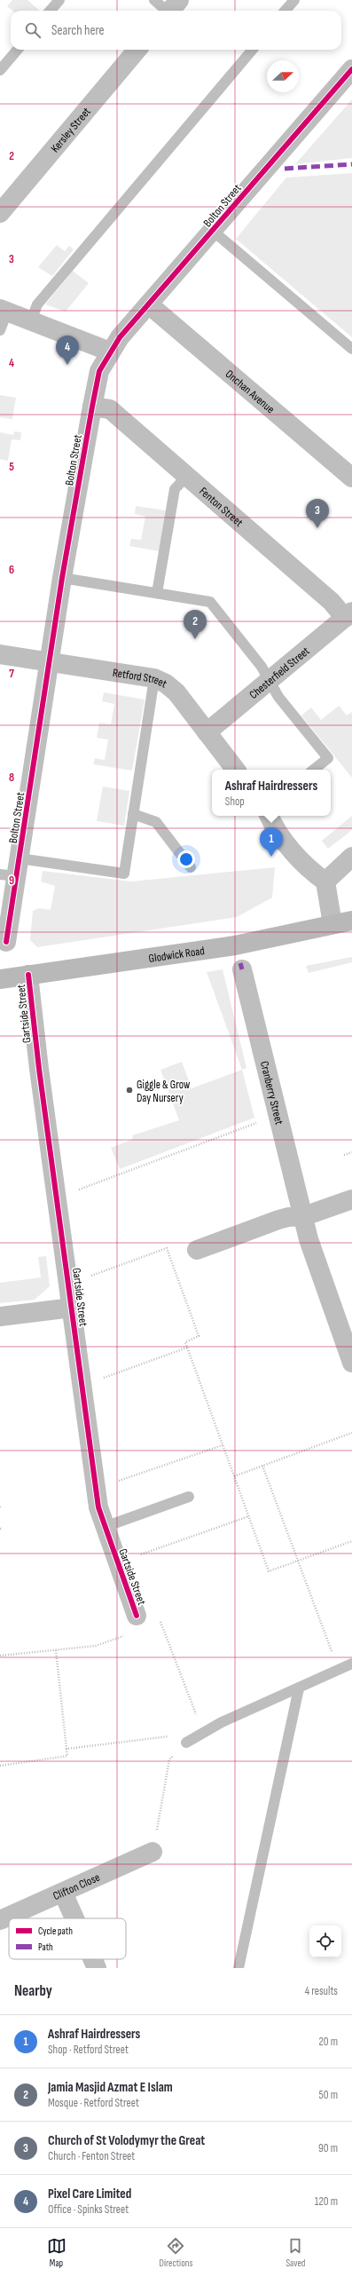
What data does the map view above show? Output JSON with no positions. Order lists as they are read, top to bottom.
{
  "streets": {
    "main road": ["Glodwick Road"],
    "street": [
      "Kersley Street",
      "Bolton Street",
      "Onchan Avenue",
      "Fenton Street",
      "Chesterfield Street",
      "Retford Street",
      "Gartside Street",
      "Cranberry Street",
      "Clifton Close"
    ]
  },
  "crossings": [
    ["Bolton Street", "Onchan Avenue"],
    ["Bolton Street", "Fenton Street"],
    ["Bolton Street", "Retford Street"],
    ["Fenton Street", "Chesterfield Street"],
    ["Chesterfield Street", "Retford Street"],
    ["Glodwick Road", "Gartside Street"]
  ],
  "places": ["Giggle & Grow Day Nursery"],
  "legend": ["Cycle path", "Path"],
  "north": "right",
  "page": {
    "search": "Search here",
    "pins": [
      "4",
      "3",
      "2",
      "1"
    ],
    "popup": ["Ashraf Hairdressers", "Shop"],
    "heading": ["Nearby", "4 results"],
    "list": [
      {
        "mark": "1",
        "name": "Ashraf Hairdressers",
        "note": "Shop · Retford Street",
        "value": "20 m"
      },
      {
        "mark": "2",
        "name": "Jamia Masjid Azmat E Islam",
        "note": "Mosque · Retford Street",
        "value": "50 m"
      },
      {
        "mark": "3",
        "name": "Church of St Volodymyr the Great",
        "note": "Church · Fenton Street",
        "value": "90 m"
      },
      {
        "mark": "4",
        "name": "Pixel Care Limited",
        "note": "Office · Spinks Street",
        "value": "120 m"
      }
    ],
    "nav": ["Map", "Directions", "Saved"]
  },
  "grid": {
    "rows": [
      "2",
      "3",
      "4",
      "5",
      "6",
      "7",
      "8",
      "9"
    ]
  }
}
